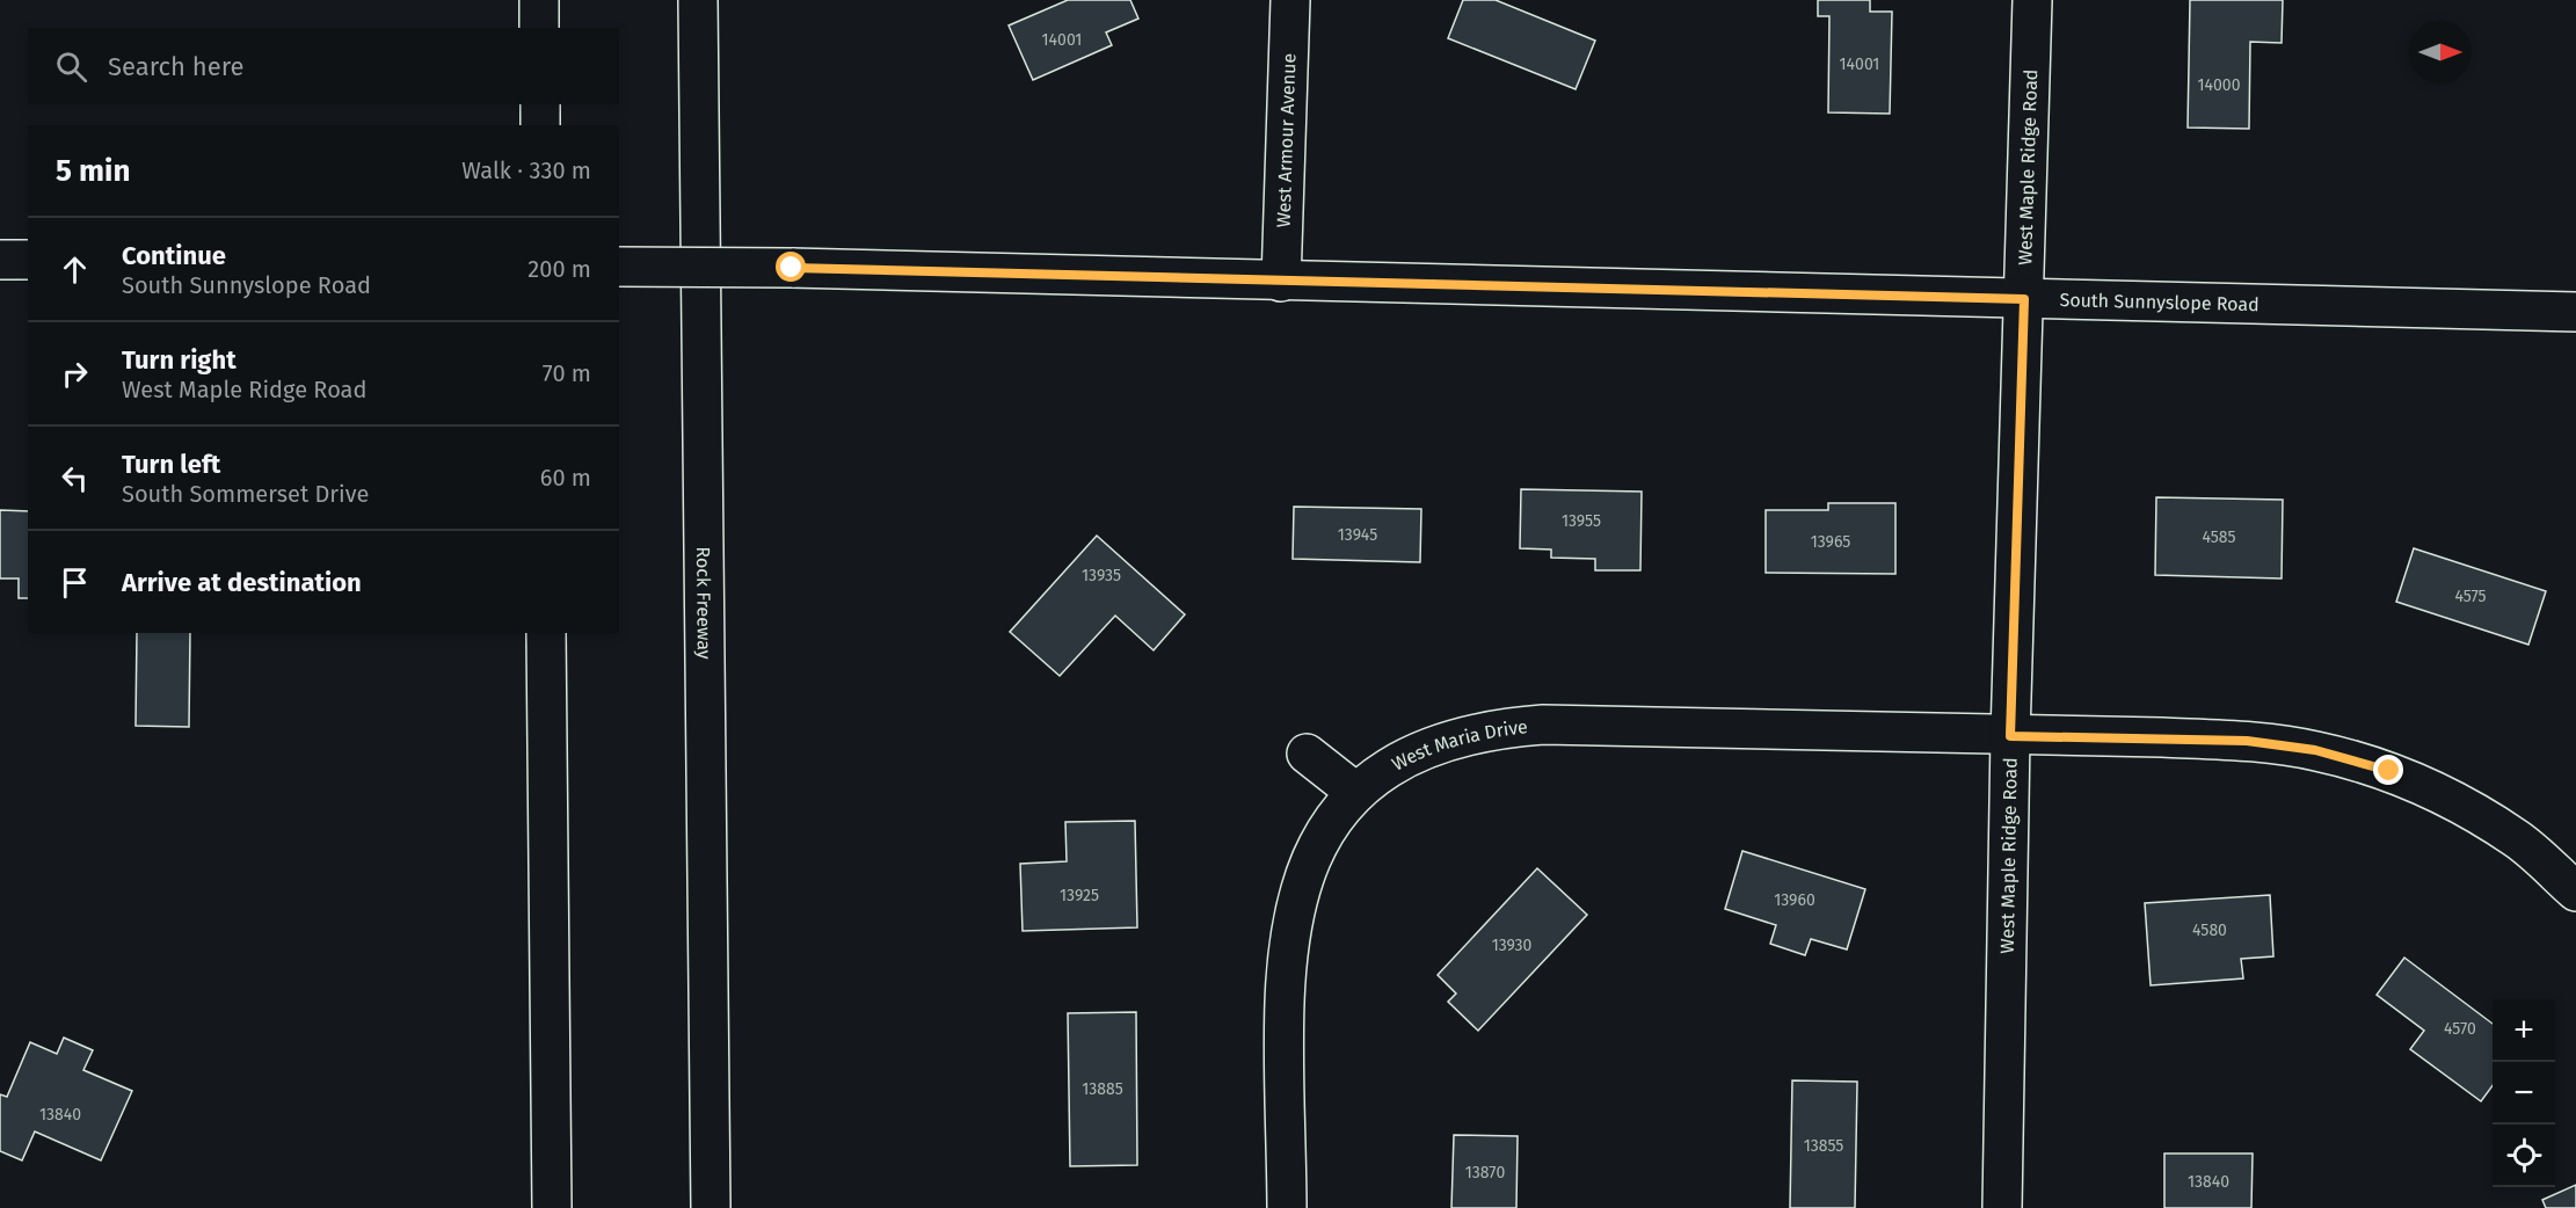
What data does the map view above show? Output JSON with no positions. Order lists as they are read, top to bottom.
{
  "streets": {
    "main road": [
      "West Armour Avenue",
      "West Maple Ridge Road",
      "South Sunnyslope Road",
      "Rock Freeway",
      "West Maria Drive"
    ]
  },
  "crossings": [
    ["West Armour Avenue", "South Sunnyslope Road"],
    ["West Maple Ridge Road", "South Sunnyslope Road"],
    ["West Maple Ridge Road", "West Maria Drive"]
  ],
  "house_numbers": [
    "14001",
    "14001",
    "14000",
    "13955",
    "13945",
    "4585",
    "13965",
    "13935",
    "4575",
    "13925",
    "13960",
    "4580",
    "13930",
    "4570",
    "13885",
    "13840",
    "13855",
    "13870",
    "13840"
  ],
  "north": "right",
  "page": {
    "search": "Search here",
    "heading": ["5 min", "Walk · 330 m"],
    "list": [
      ["Continue", "South Sunnyslope Road", "200 m"],
      ["Turn right", "West Maple Ridge Road", "70 m"],
      ["Turn left", "South Sommerset Drive", "60 m"],
      "Arrive at destination"
    ],
    "map_buttons": ["+", "−"]
  }
}
